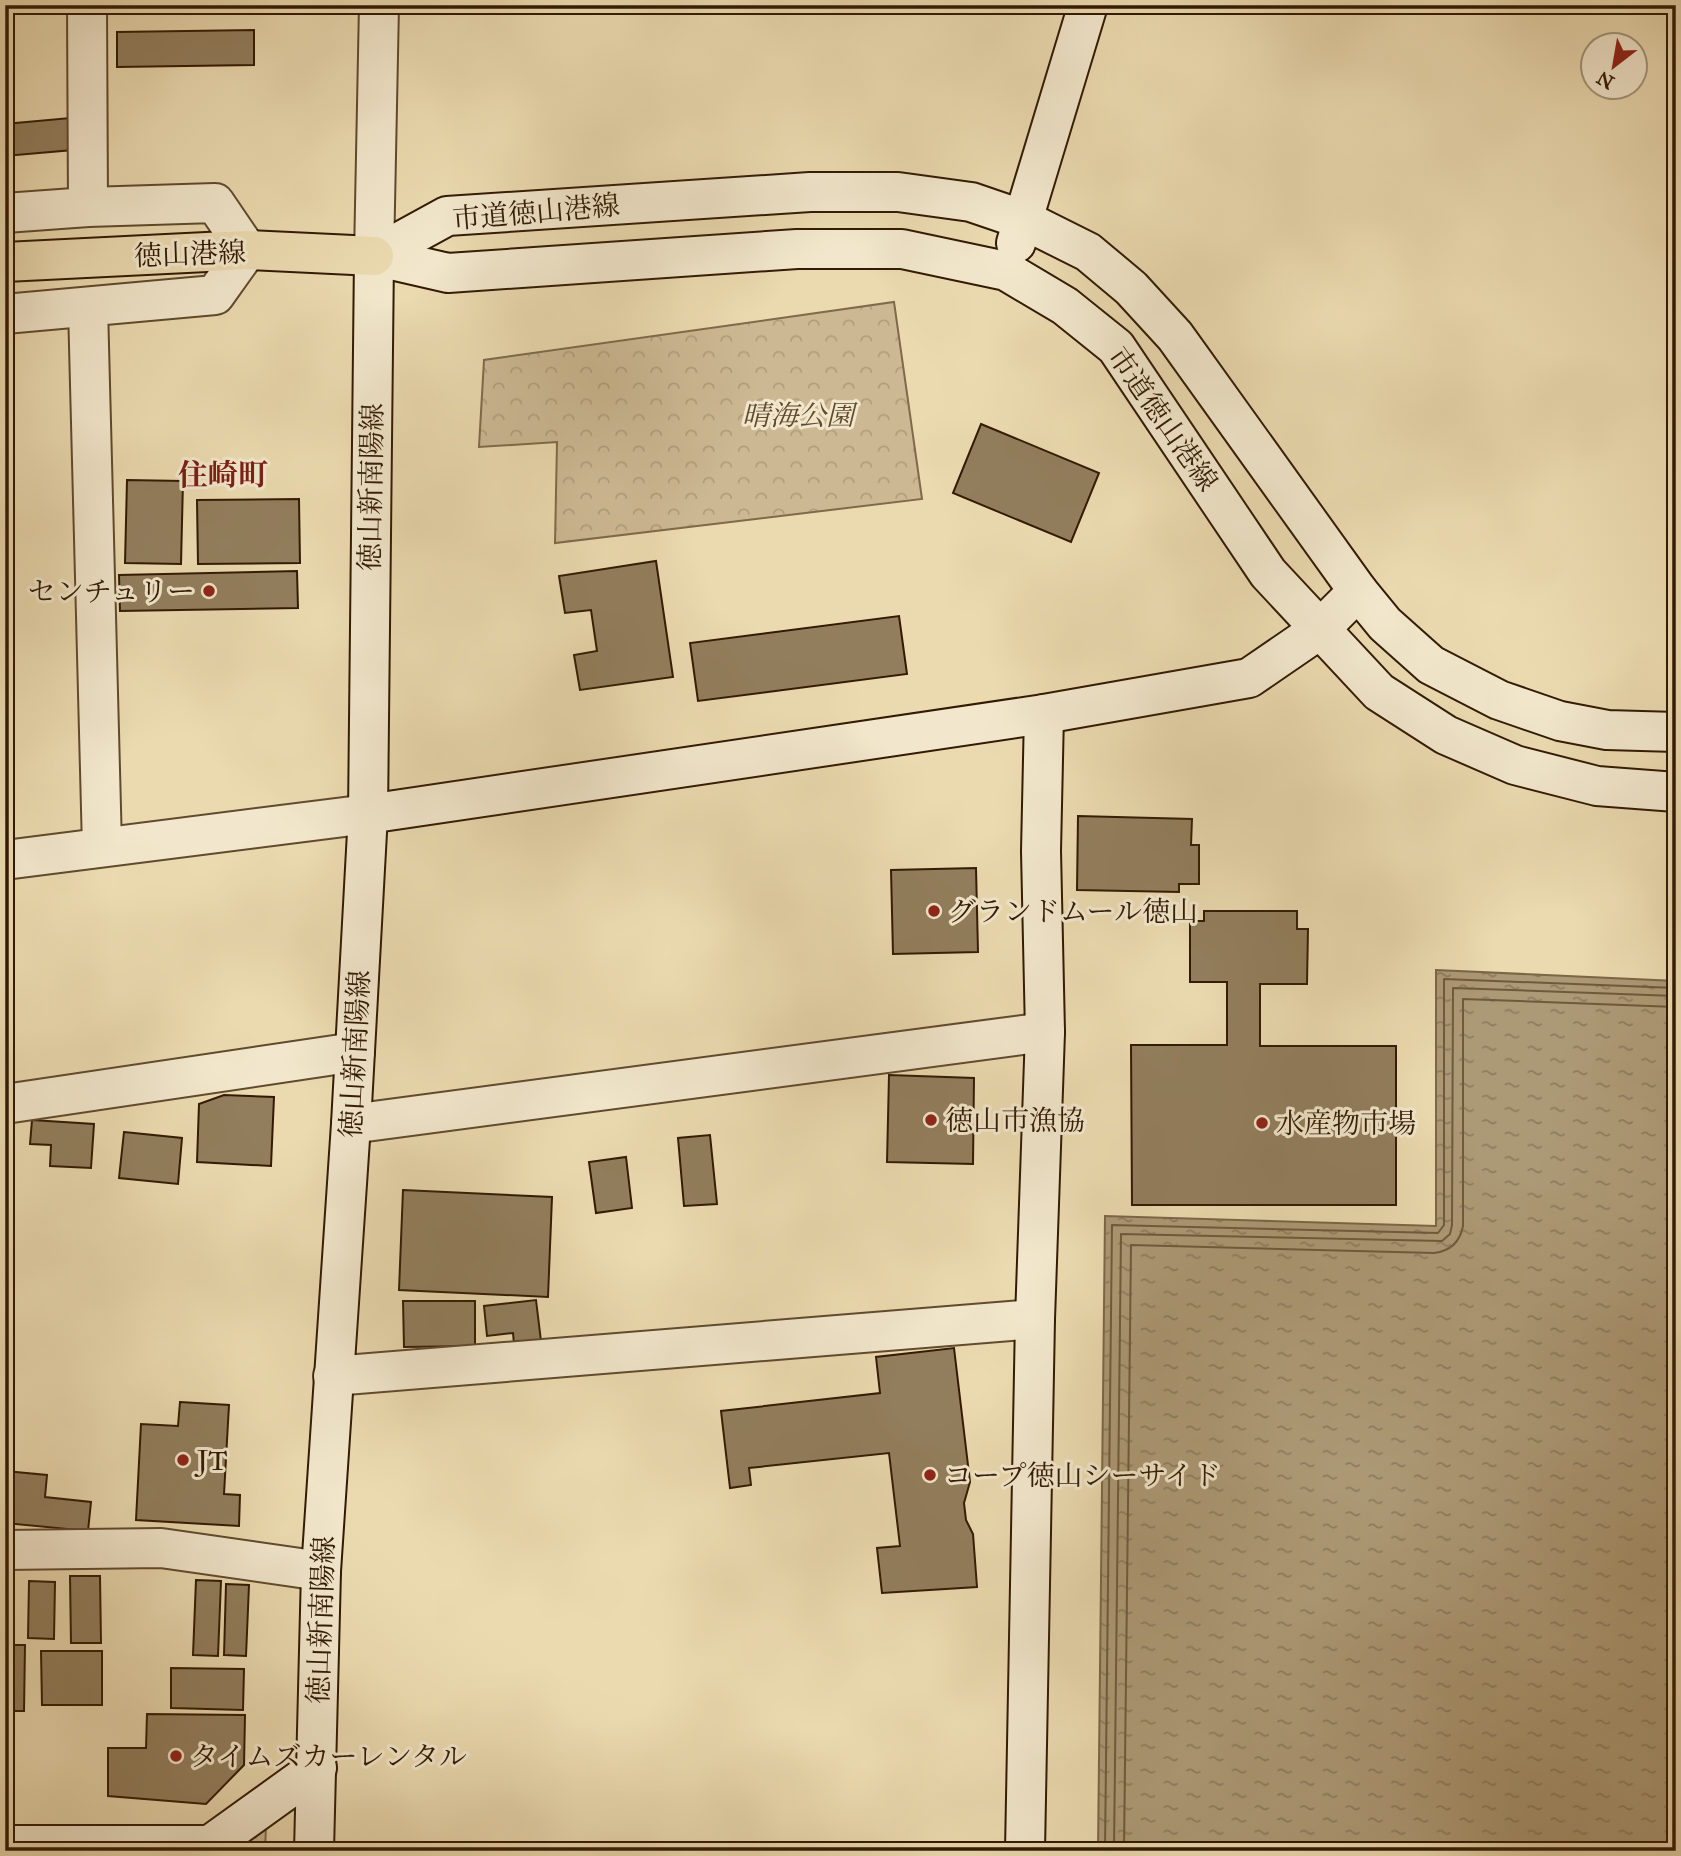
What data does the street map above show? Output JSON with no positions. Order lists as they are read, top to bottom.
{
  "streets": {
    "main road": ["徳山港線"],
    "street": ["市道徳山港線", "徳山新南陽線"]
  },
  "crossings": [
    ["市道徳山港線", "徳山港線"],
    ["市道徳山港線", "徳山新南陽線"],
    ["徳山港線", "徳山新南陽線"]
  ],
  "districts": ["住崎町"],
  "parks": ["晴海公園"],
  "places": [
    "センチュリー",
    "グランドムール徳山",
    "徳山市漁協",
    "水産物市場",
    "JT",
    "コープ徳山シーサイド",
    "タイムズカーレンタル"
  ],
  "north": "bottom left"
}
